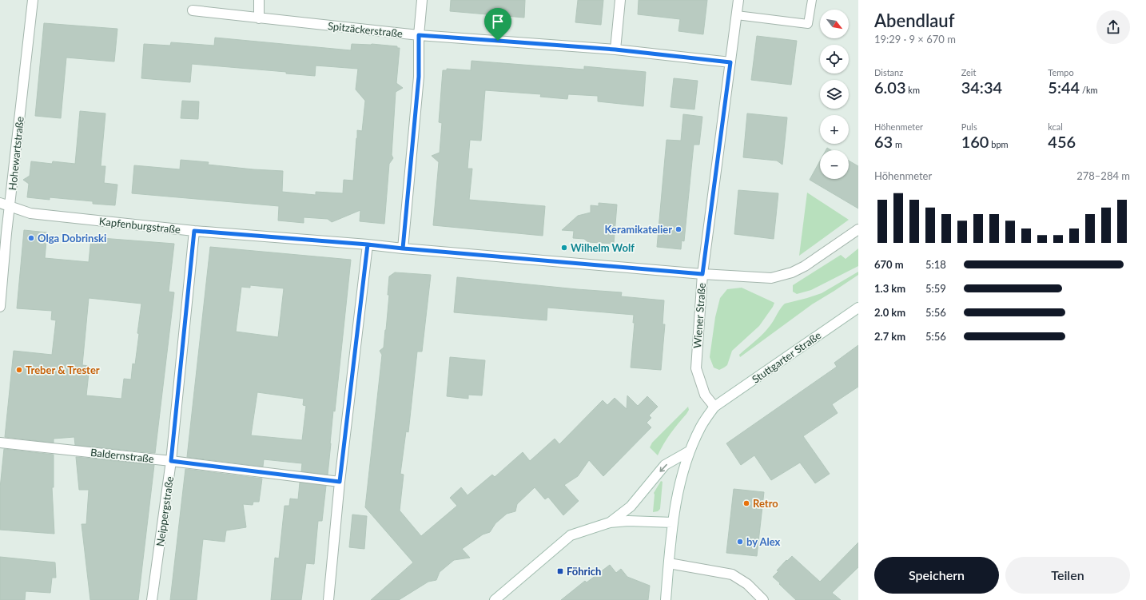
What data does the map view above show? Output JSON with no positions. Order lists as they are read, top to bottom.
{
  "streets": {
    "street": [
      "Spitzäckerstraße",
      "Hohewartstraße",
      "Kapfenburgstraße",
      "Wiener Straße",
      "Stuttgarter Straße",
      "Baldernstraße",
      "Neippergstraße"
    ]
  },
  "crossings": [
    ["Spitzäckerstraße", "Wiener Straße"],
    ["Hohewartstraße", "Kapfenburgstraße"],
    ["Kapfenburgstraße", "Wiener Straße"],
    ["Kapfenburgstraße", "Neippergstraße"],
    ["Wiener Straße", "Stuttgarter Straße"],
    ["Baldernstraße", "Neippergstraße"]
  ],
  "places": {
    "other": [
      "Keramikatelier",
      "Olga Dobrinski",
      "Wilhelm Wolf",
      "Treber & Trester",
      "Retro",
      "by Alex"
    ],
    "transit": ["Föhrich"]
  },
  "north": "bottom right",
  "page": {
    "heading": ["Abendlauf", "19:29 · 9 × 670 m"],
    "map_buttons": ["+", "−"],
    "stats": [
      ["Distanz", "6.03 km"],
      ["Zeit", "34:34"],
      ["Tempo", "5:44 /km"],
      ["Höhenmeter", "63 m"],
      ["Puls", "160 bpm"],
      ["kcal", "456"]
    ],
    "chart": ["Höhenmeter", "278–284 m"],
    "list": [
      {
        "name": "670 m",
        "note": "5:18"
      },
      {
        "name": "1.3 km",
        "note": "5:59"
      },
      {
        "name": "2.0 km",
        "note": "5:56"
      },
      {
        "name": "2.7 km",
        "note": "5:56"
      }
    ],
    "buttons": ["Speichern", "Teilen"]
  }
}
